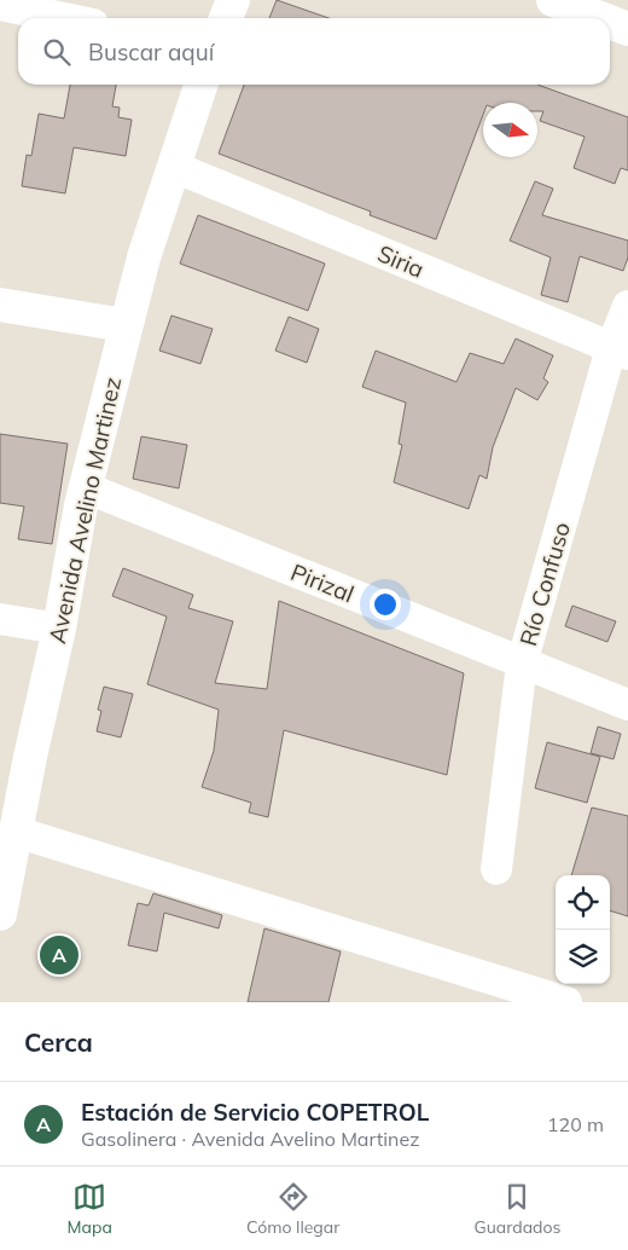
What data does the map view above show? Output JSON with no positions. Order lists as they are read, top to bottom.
{
  "streets": {
    "main road": ["Avenida Avelino Martinez"],
    "street": ["Siria", "Pirizal", "Río Confuso"]
  },
  "crossings": [
    ["Siria", "Avenida Avelino Martinez"],
    ["Siria", "Río Confuso"],
    ["Avenida Avelino Martinez", "Pirizal"],
    ["Pirizal", "Río Confuso"]
  ],
  "north": "right",
  "page": {
    "search": "Buscar aquí",
    "pins": "A",
    "heading": "Cerca",
    "list": [
      {
        "mark": "A",
        "name": "Estación de Servicio COPETROL",
        "note": "Gasolinera · Avenida Avelino Martinez",
        "value": "120 m"
      }
    ],
    "nav": ["Mapa", "Cómo llegar", "Guardados"]
  }
}
